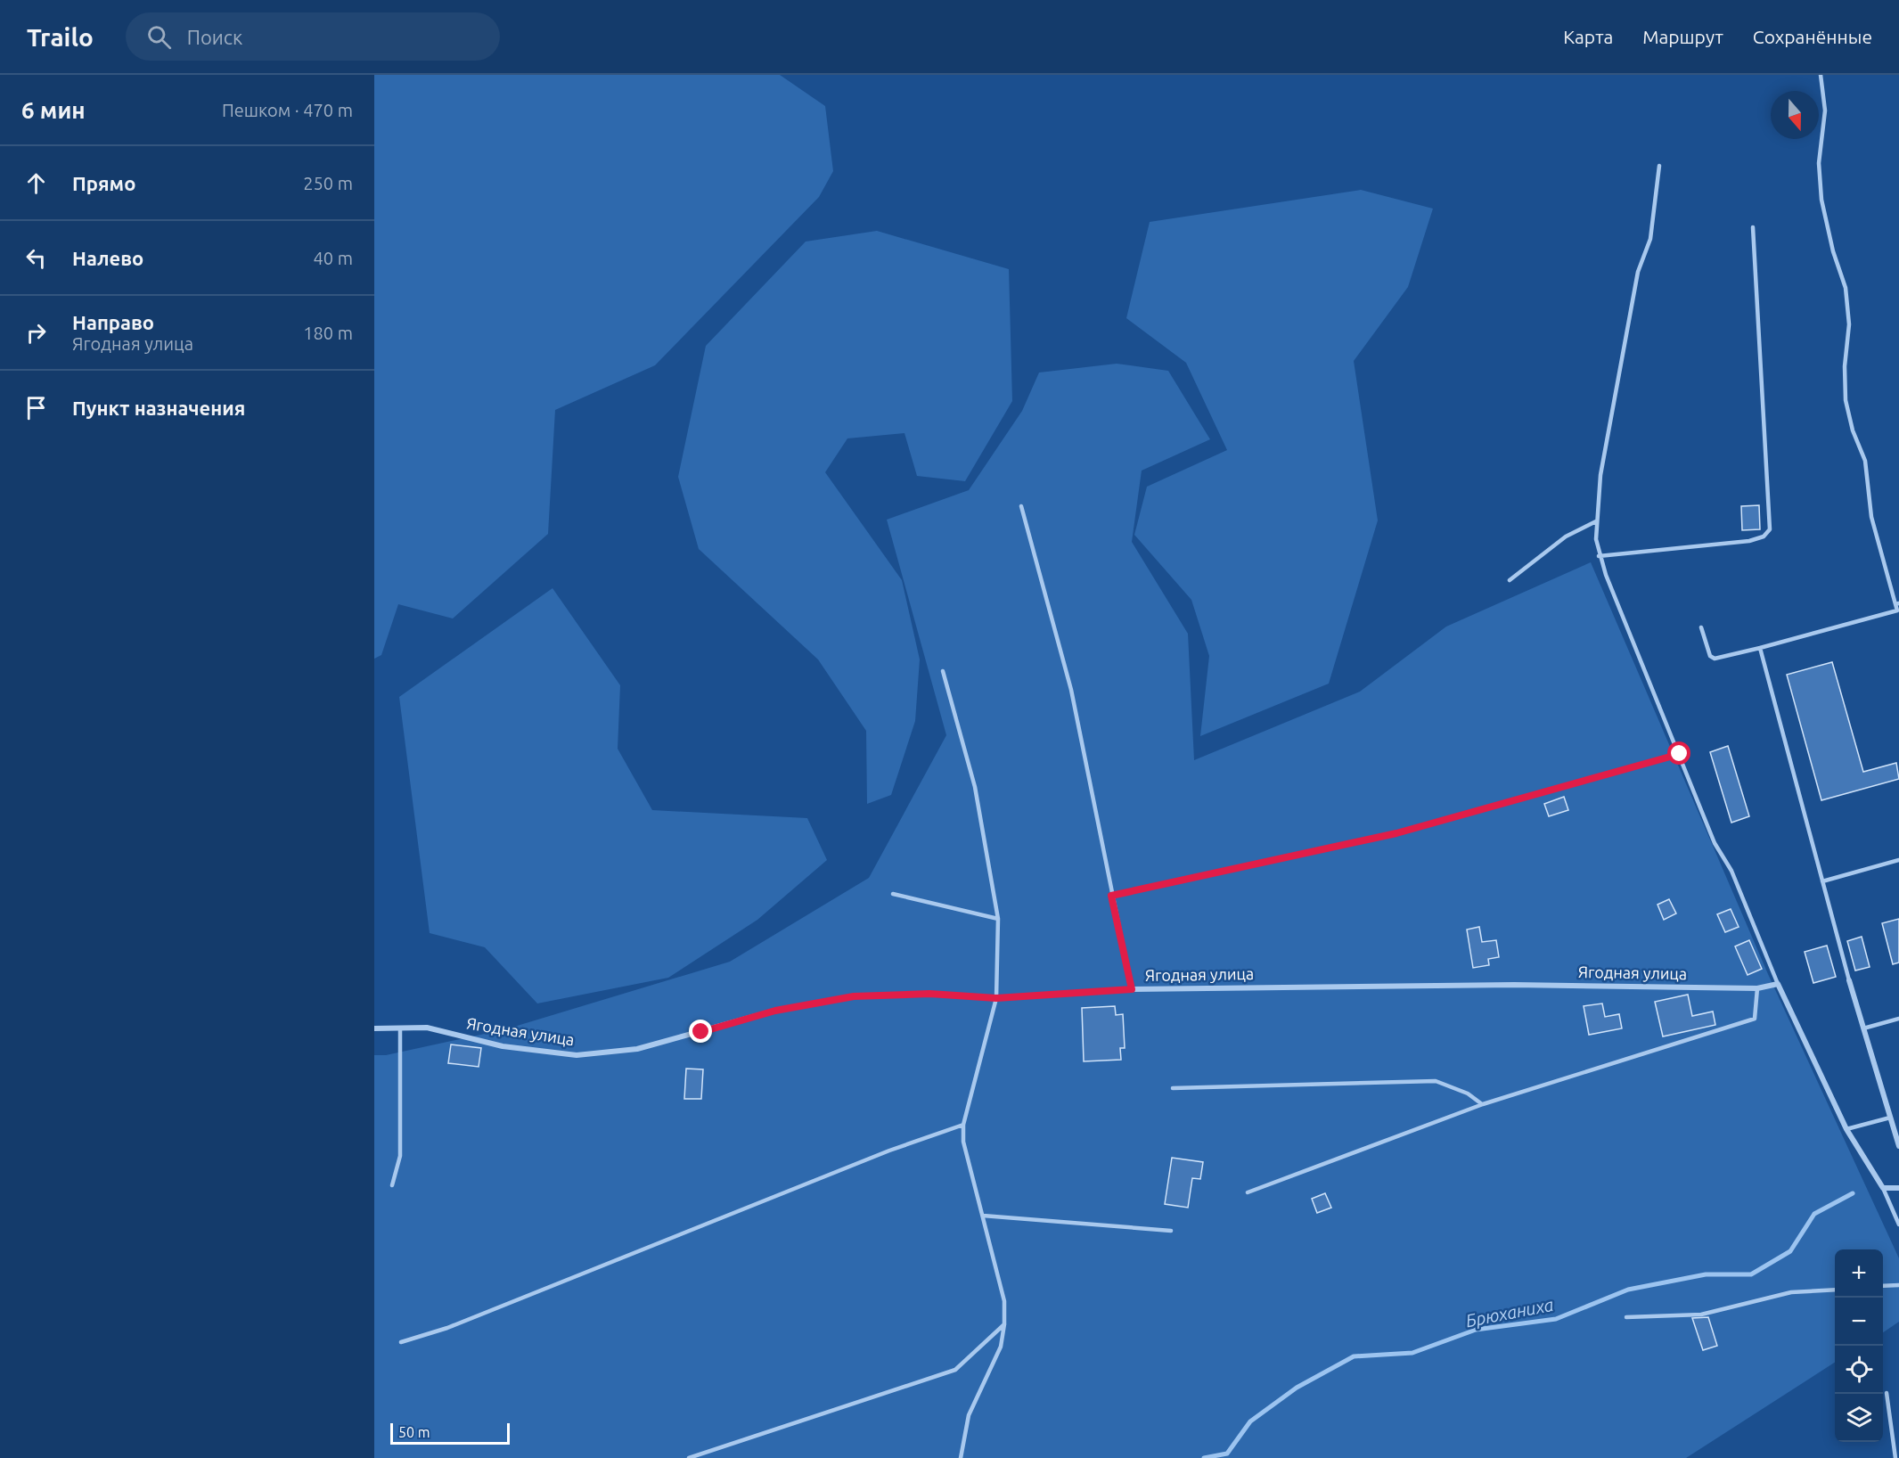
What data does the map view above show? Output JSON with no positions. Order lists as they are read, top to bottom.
{
  "streets": {
    "street": ["Ягодная улица"]
  },
  "water": ["Брюханиха"],
  "scale_bar": "50 m",
  "north": "bottom",
  "page": {
    "header": "Trailo",
    "search": "Поиск",
    "nav": ["Карта", "Маршрут", "Сохранённые"],
    "heading": ["6 мин", "Пешком · 470 m"],
    "list": [
      ["Прямо", "250 m"],
      ["Налево", "40 m"],
      ["Направо", "Ягодная улица", "180 m"],
      "Пункт назначения"
    ],
    "map_buttons": ["+", "−"],
    "scale": "50 m"
  }
}
